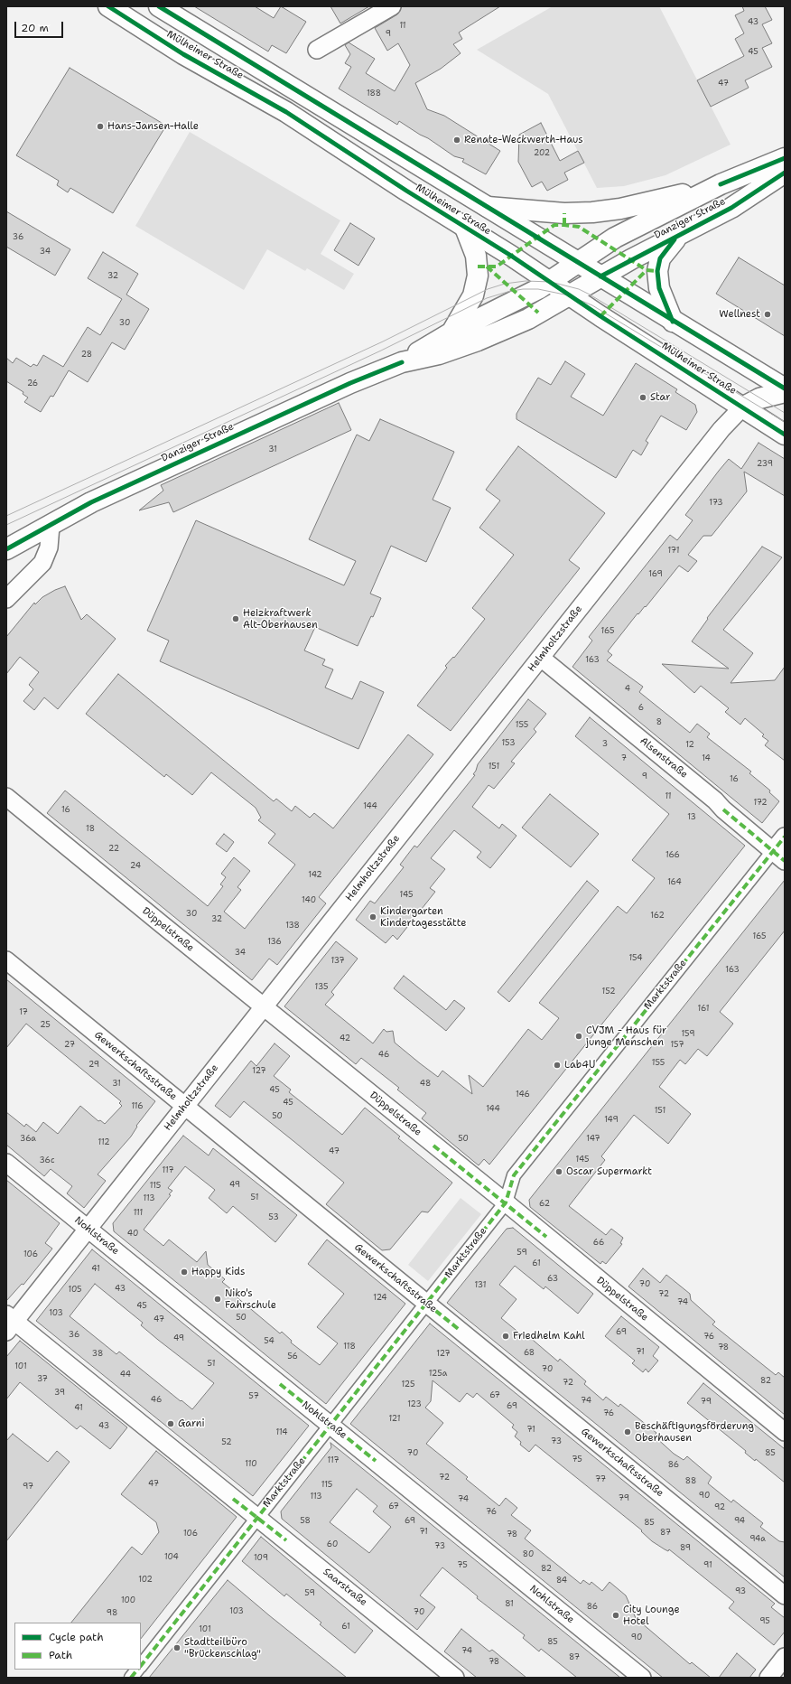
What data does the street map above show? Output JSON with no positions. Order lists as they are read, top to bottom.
{
  "streets": {
    "main road": ["Mülheimer Straße", "Danziger Straße"],
    "street": [
      "Helmholtzstraße",
      "Alsenstraße",
      "Düppelstraße",
      "Marktstraße",
      "Gewerkschaftsstraße",
      "Nohlstraße",
      "Saarstraße"
    ]
  },
  "crossings": [
    ["Mülheimer Straße", "Danziger Straße"],
    ["Mülheimer Straße", "Helmholtzstraße"],
    ["Helmholtzstraße", "Alsenstraße"],
    ["Helmholtzstraße", "Düppelstraße"],
    ["Helmholtzstraße", "Gewerkschaftsstraße"],
    ["Helmholtzstraße", "Nohlstraße"],
    ["Helmholtzstraße", "Saarstraße"],
    ["Alsenstraße", "Marktstraße"],
    ["Düppelstraße", "Marktstraße"],
    ["Marktstraße", "Gewerkschaftsstraße"],
    ["Marktstraße", "Nohlstraße"],
    ["Marktstraße", "Saarstraße"]
  ],
  "places": [
    "Hans-Jansen-Halle",
    "Renate-Weckwerth-Haus",
    "Wellnest",
    "Star",
    "Heizkraftwerk Alt-Oberhausen",
    "Kindergarten Kindertagesstätte",
    "CVJM - Haus für junge Menschen",
    "Lab4U",
    "Oscar Supermarkt",
    "Happy Kids",
    "Niko's Fahrschule",
    "Friedhelm Kahl",
    "Garni",
    "Beschäftigungsförderung Oberhausen",
    "City Lounge Hotel",
    "Stadtteilbüro \"Brückenschlag\""
  ],
  "house_numbers": [
    "43",
    "11",
    "9",
    "45",
    "47",
    "188",
    "202",
    "36",
    "34",
    "32",
    "30",
    "28",
    "26",
    "31",
    "239",
    "173",
    "171",
    "169",
    "165",
    "163",
    "4",
    "6",
    "8",
    "155",
    "153",
    "3",
    "12",
    "7",
    "14",
    "151",
    "9",
    "16",
    "11",
    "172",
    "144",
    "16",
    "13",
    "18",
    "22",
    "166",
    "24",
    "142",
    "164",
    "145",
    "140",
    "30",
    "162",
    "32",
    "138",
    "165",
    "136",
    "34",
    "154",
    "137",
    "163",
    "135",
    "152",
    "161",
    "17",
    "25",
    "159",
    "42",
    "27",
    "157",
    "46",
    "155",
    "29",
    "127",
    "31",
    "48",
    "45",
    "146",
    "45",
    "116",
    "144",
    "151",
    "50",
    "149",
    "36a",
    "50",
    "147",
    "112",
    "47",
    "145",
    "36c",
    "117",
    "49",
    "115",
    "51",
    "113",
    "62",
    "111",
    "53",
    "40",
    "66",
    "59",
    "106",
    "61",
    "41",
    "63",
    "70",
    "131",
    "43",
    "105",
    "72",
    "124",
    "74",
    "45",
    "103",
    "50",
    "47",
    "69",
    "36",
    "76",
    "49",
    "54",
    "118",
    "78",
    "71",
    "68",
    "38",
    "127",
    "56",
    "51",
    "101",
    "70",
    "125a",
    "44",
    "37",
    "82",
    "72",
    "125",
    "39",
    "67",
    "57",
    "46",
    "74",
    "79",
    "123",
    "69",
    "41",
    "76",
    "121",
    "43",
    "71",
    "114",
    "73",
    "52",
    "70",
    "85",
    "75",
    "117",
    "110",
    "86",
    "72",
    "77",
    "88",
    "47",
    "115",
    "97",
    "90",
    "113",
    "79",
    "74",
    "67",
    "92",
    "76",
    "58",
    "69",
    "94",
    "85",
    "71",
    "87",
    "106",
    "78",
    "94a",
    "60",
    "73",
    "89",
    "80",
    "104",
    "109",
    "75",
    "91",
    "82",
    "102",
    "84",
    "93",
    "59",
    "100",
    "81",
    "86",
    "103",
    "70",
    "98",
    "95",
    "61",
    "101",
    "90",
    "85",
    "74",
    "87",
    "78"
  ],
  "legend": ["Cycle path", "Path"],
  "scale_bar": "20 m"
}
